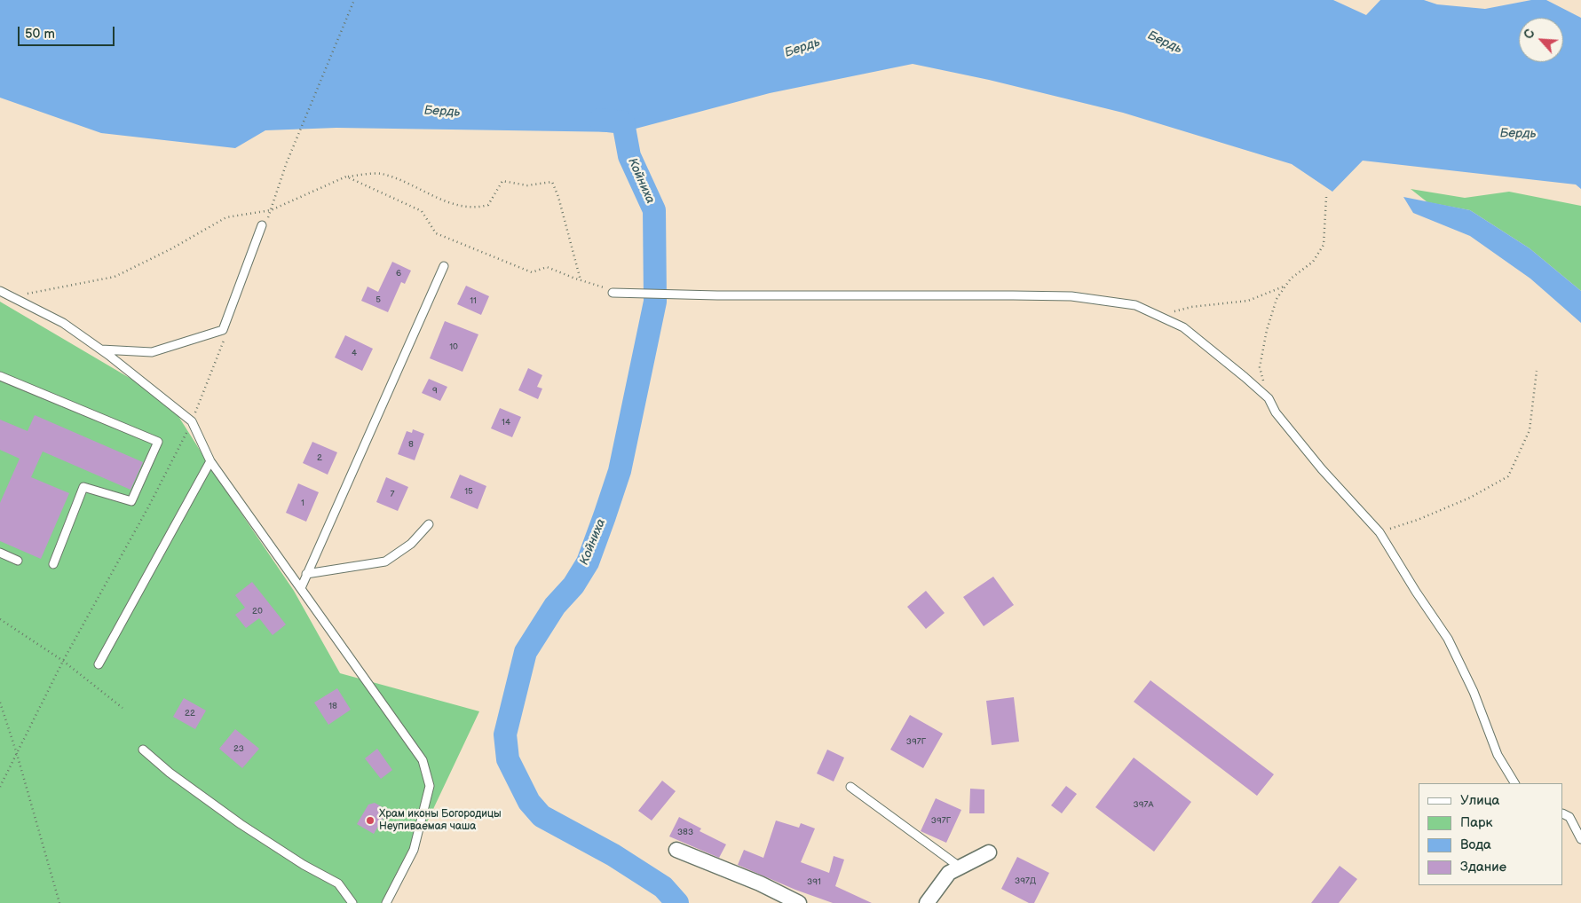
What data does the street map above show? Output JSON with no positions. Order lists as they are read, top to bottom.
{
  "water": ["Бердь", "Койниха"],
  "places": ["Храм иконы Богородицы Неупиваемая чаша"],
  "house_numbers": [
    "6",
    "5",
    "11",
    "10",
    "4",
    "9",
    "14",
    "8",
    "2",
    "15",
    "7",
    "1",
    "20",
    "18",
    "22",
    "397Г",
    "23",
    "397А",
    "397Г",
    "383",
    "397Д",
    "391"
  ],
  "legend": [
    "Улица",
    "Парк",
    "Вода",
    "Здание"
  ],
  "scale_bar": "50 m",
  "north": "top left"
}
